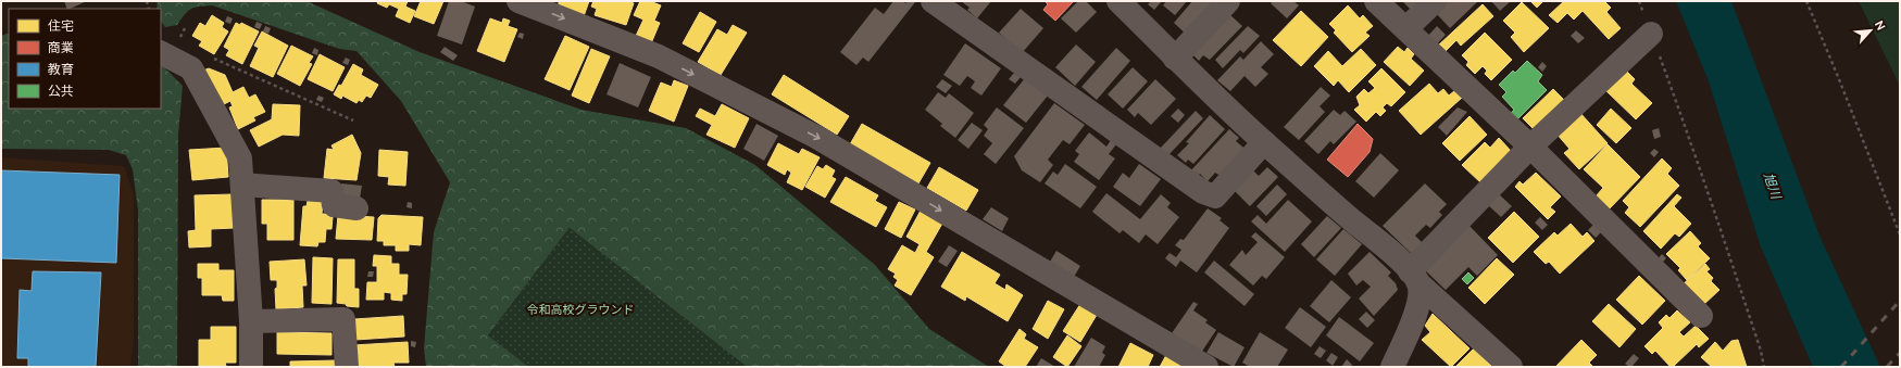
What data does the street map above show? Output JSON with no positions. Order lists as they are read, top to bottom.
{
  "water": ["旭川"],
  "parks": ["令和高校グラウンド"],
  "legend": [
    "住宅",
    "商業",
    "教育",
    "公共"
  ],
  "north": "top right"
}
